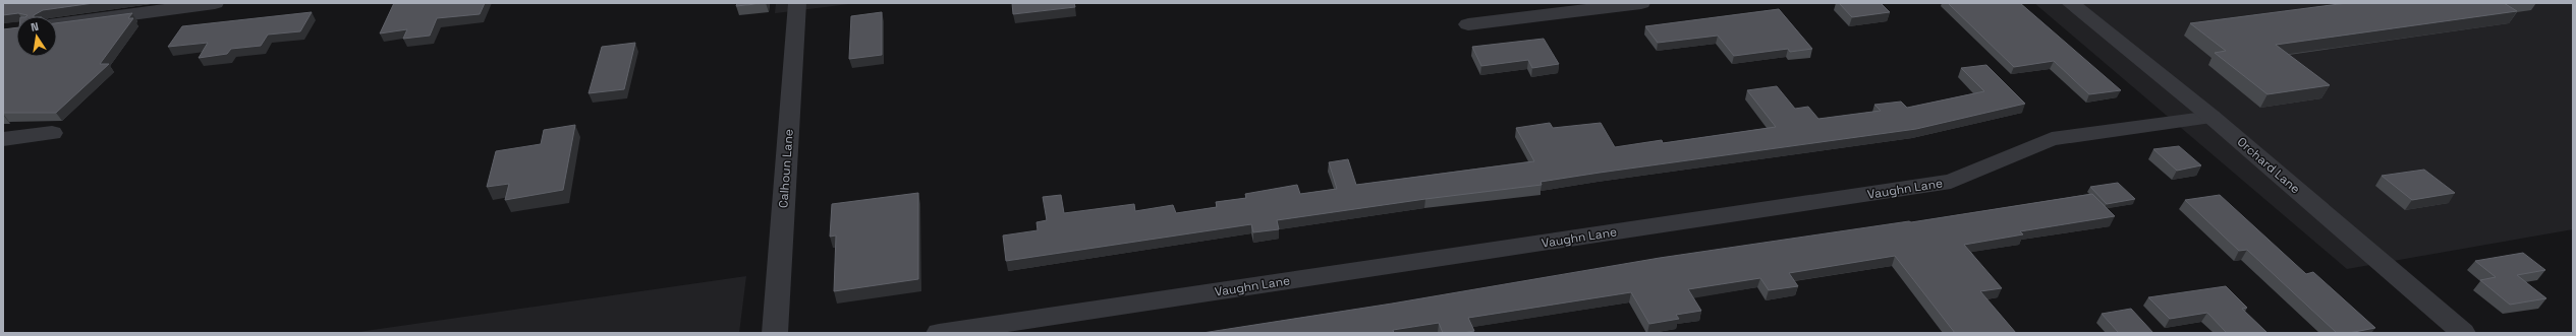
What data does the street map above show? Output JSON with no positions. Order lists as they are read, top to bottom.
{
  "streets": {
    "street": ["Orchard Lane", "Calhoun Lane", "Vaughn Lane"]
  },
  "crossings": [
    ["Orchard Lane", "Vaughn Lane"]
  ],
  "north": "top"
}
